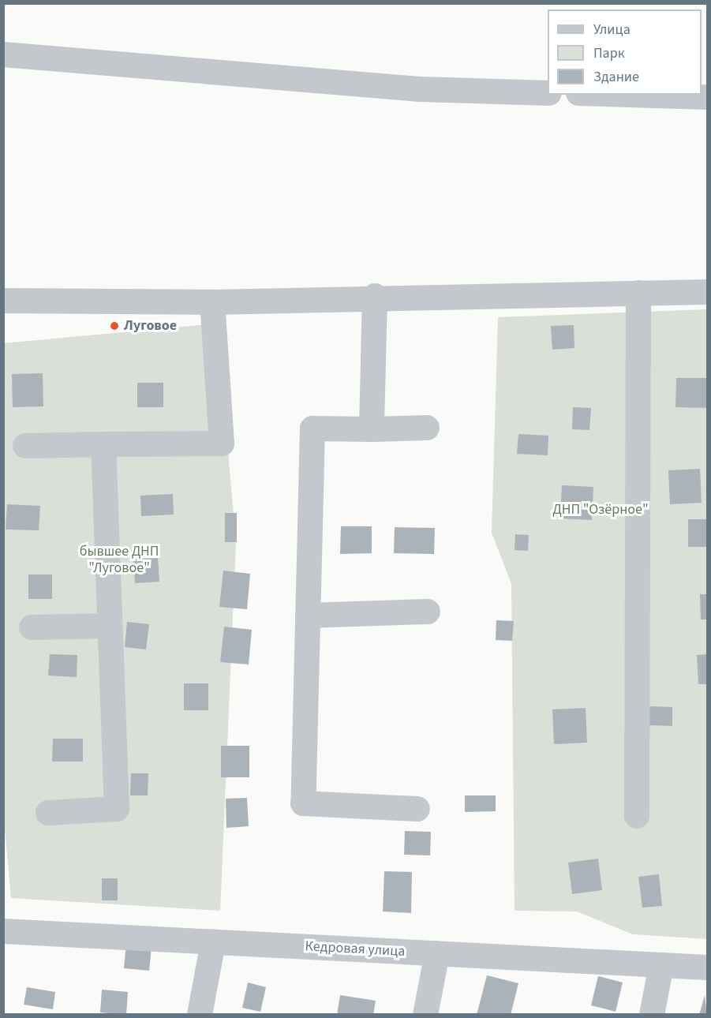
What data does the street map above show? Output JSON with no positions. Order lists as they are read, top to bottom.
{
  "streets": {
    "street": ["Кедровая улица"]
  },
  "parks": ["ДНП \"Озёрное\"", "бывшее ДНП \"Луговое\""],
  "places": ["Луговое"],
  "legend": ["Улица", "Парк", "Здание"]
}
